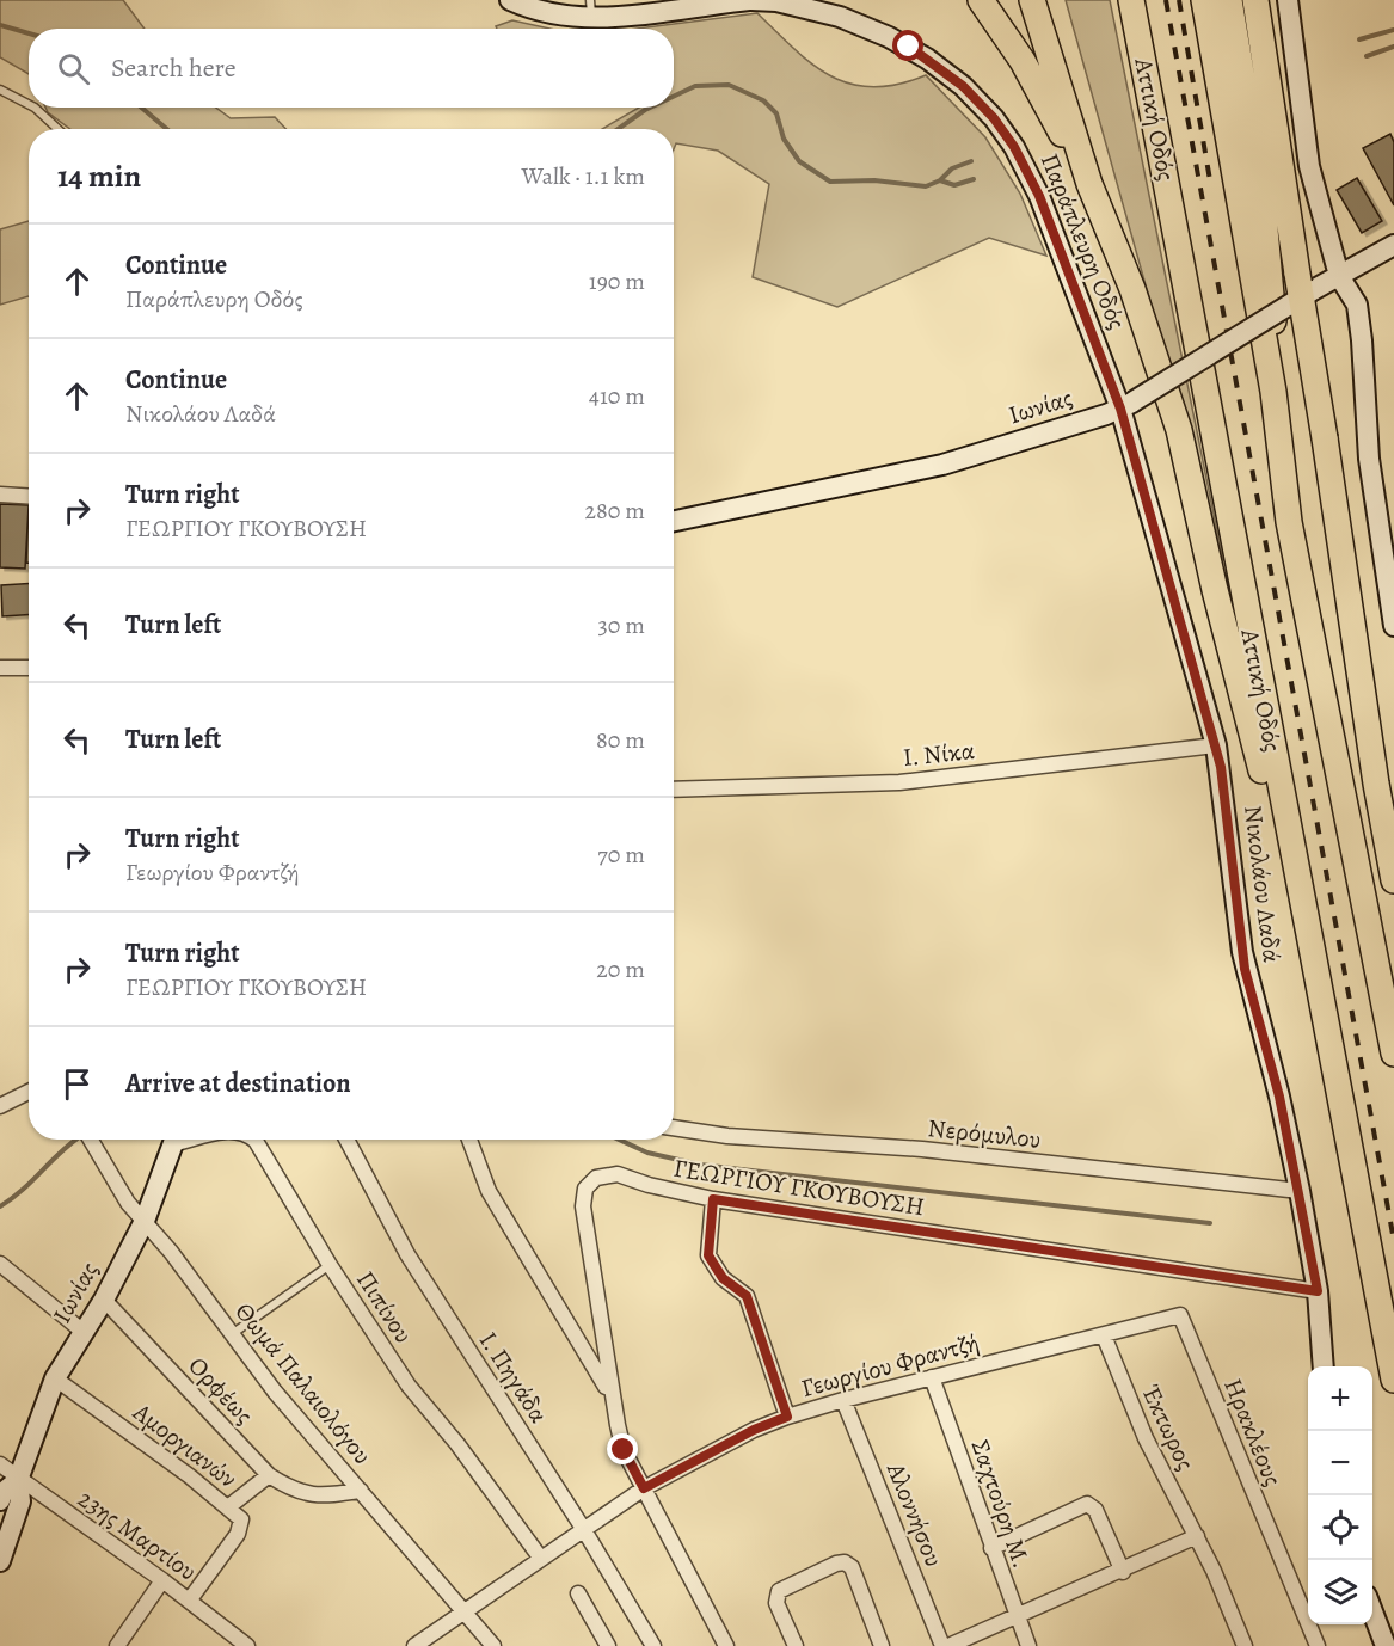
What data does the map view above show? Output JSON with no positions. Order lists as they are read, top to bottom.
{
  "streets": {
    "highway": ["Αττική Οδός"],
    "street": [
      "Παράπλευρη Οδός",
      "Ιωνίας",
      "Ι. Νίκα",
      "Νικολάου Λαδά",
      "Νερόμυλου",
      "ΓΕΩΡΓΙΟΥ ΓΚΟΥΒΟΥΣΗ",
      "Πιπίνου",
      "Γεωργίου Φραντζή",
      "Ι. Πηγάδα",
      "Θωμά Παλαιολόγου",
      "Ορφέως",
      "Έκτωρος",
      "Ηρακλέους",
      "Αμοργιανών",
      "Σαχτούρη Μ.",
      "Αλοννήσου",
      "23ης Μαρτίου"
    ]
  },
  "crossings": [
    ["Παράπλευρη Οδός", "Ιωνίας"],
    ["Παράπλευρη Οδός", "Νικολάου Λαδά"],
    ["Ιωνίας", "Νικολάου Λαδά"],
    ["Ιωνίας", "Θωμά Παλαιολόγου"],
    ["Ιωνίας", "Ορφέως"],
    ["Ιωνίας", "Αμοργιανών"],
    ["Ιωνίας", "23ης Μαρτίου"],
    ["Ι. Νίκα", "Νικολάου Λαδά"],
    ["Νικολάου Λαδά", "Νερόμυλου"],
    ["Νικολάου Λαδά", "ΓΕΩΡΓΙΟΥ ΓΚΟΥΒΟΥΣΗ"],
    ["ΓΕΩΡΓΙΟΥ ΓΚΟΥΒΟΥΣΗ", "Γεωργίου Φραντζή"],
    ["Πιπίνου", "Γεωργίου Φραντζή"],
    ["Γεωργίου Φραντζή", "Ι. Πηγάδα"],
    ["Γεωργίου Φραντζή", "Θωμά Παλαιολόγου"],
    ["Γεωργίου Φραντζή", "Έκτωρος"],
    ["Γεωργίου Φραντζή", "Ηρακλέους"],
    ["Γεωργίου Φραντζή", "Σαχτούρη Μ."],
    ["Γεωργίου Φραντζή", "Αλοννήσου"],
    ["Θωμά Παλαιολόγου", "Ορφέως"],
    ["Αμοργιανών", "23ης Μαρτίου"]
  ],
  "page": {
    "search": "Search here",
    "heading": ["14 min", "Walk · 1.1 km"],
    "list": [
      ["Continue", "Παράπλευρη Οδός", "190 m"],
      ["Continue", "Νικολάου Λαδά", "410 m"],
      ["Turn right", "ΓΕΩΡΓΙΟΥ ΓΚΟΥΒΟΥΣΗ", "280 m"],
      ["Turn left", "30 m"],
      ["Turn left", "80 m"],
      ["Turn right", "Γεωργίου Φραντζή", "70 m"],
      ["Turn right", "ΓΕΩΡΓΙΟΥ ΓΚΟΥΒΟΥΣΗ", "20 m"],
      "Arrive at destination"
    ],
    "map_buttons": ["+", "−"]
  }
}
